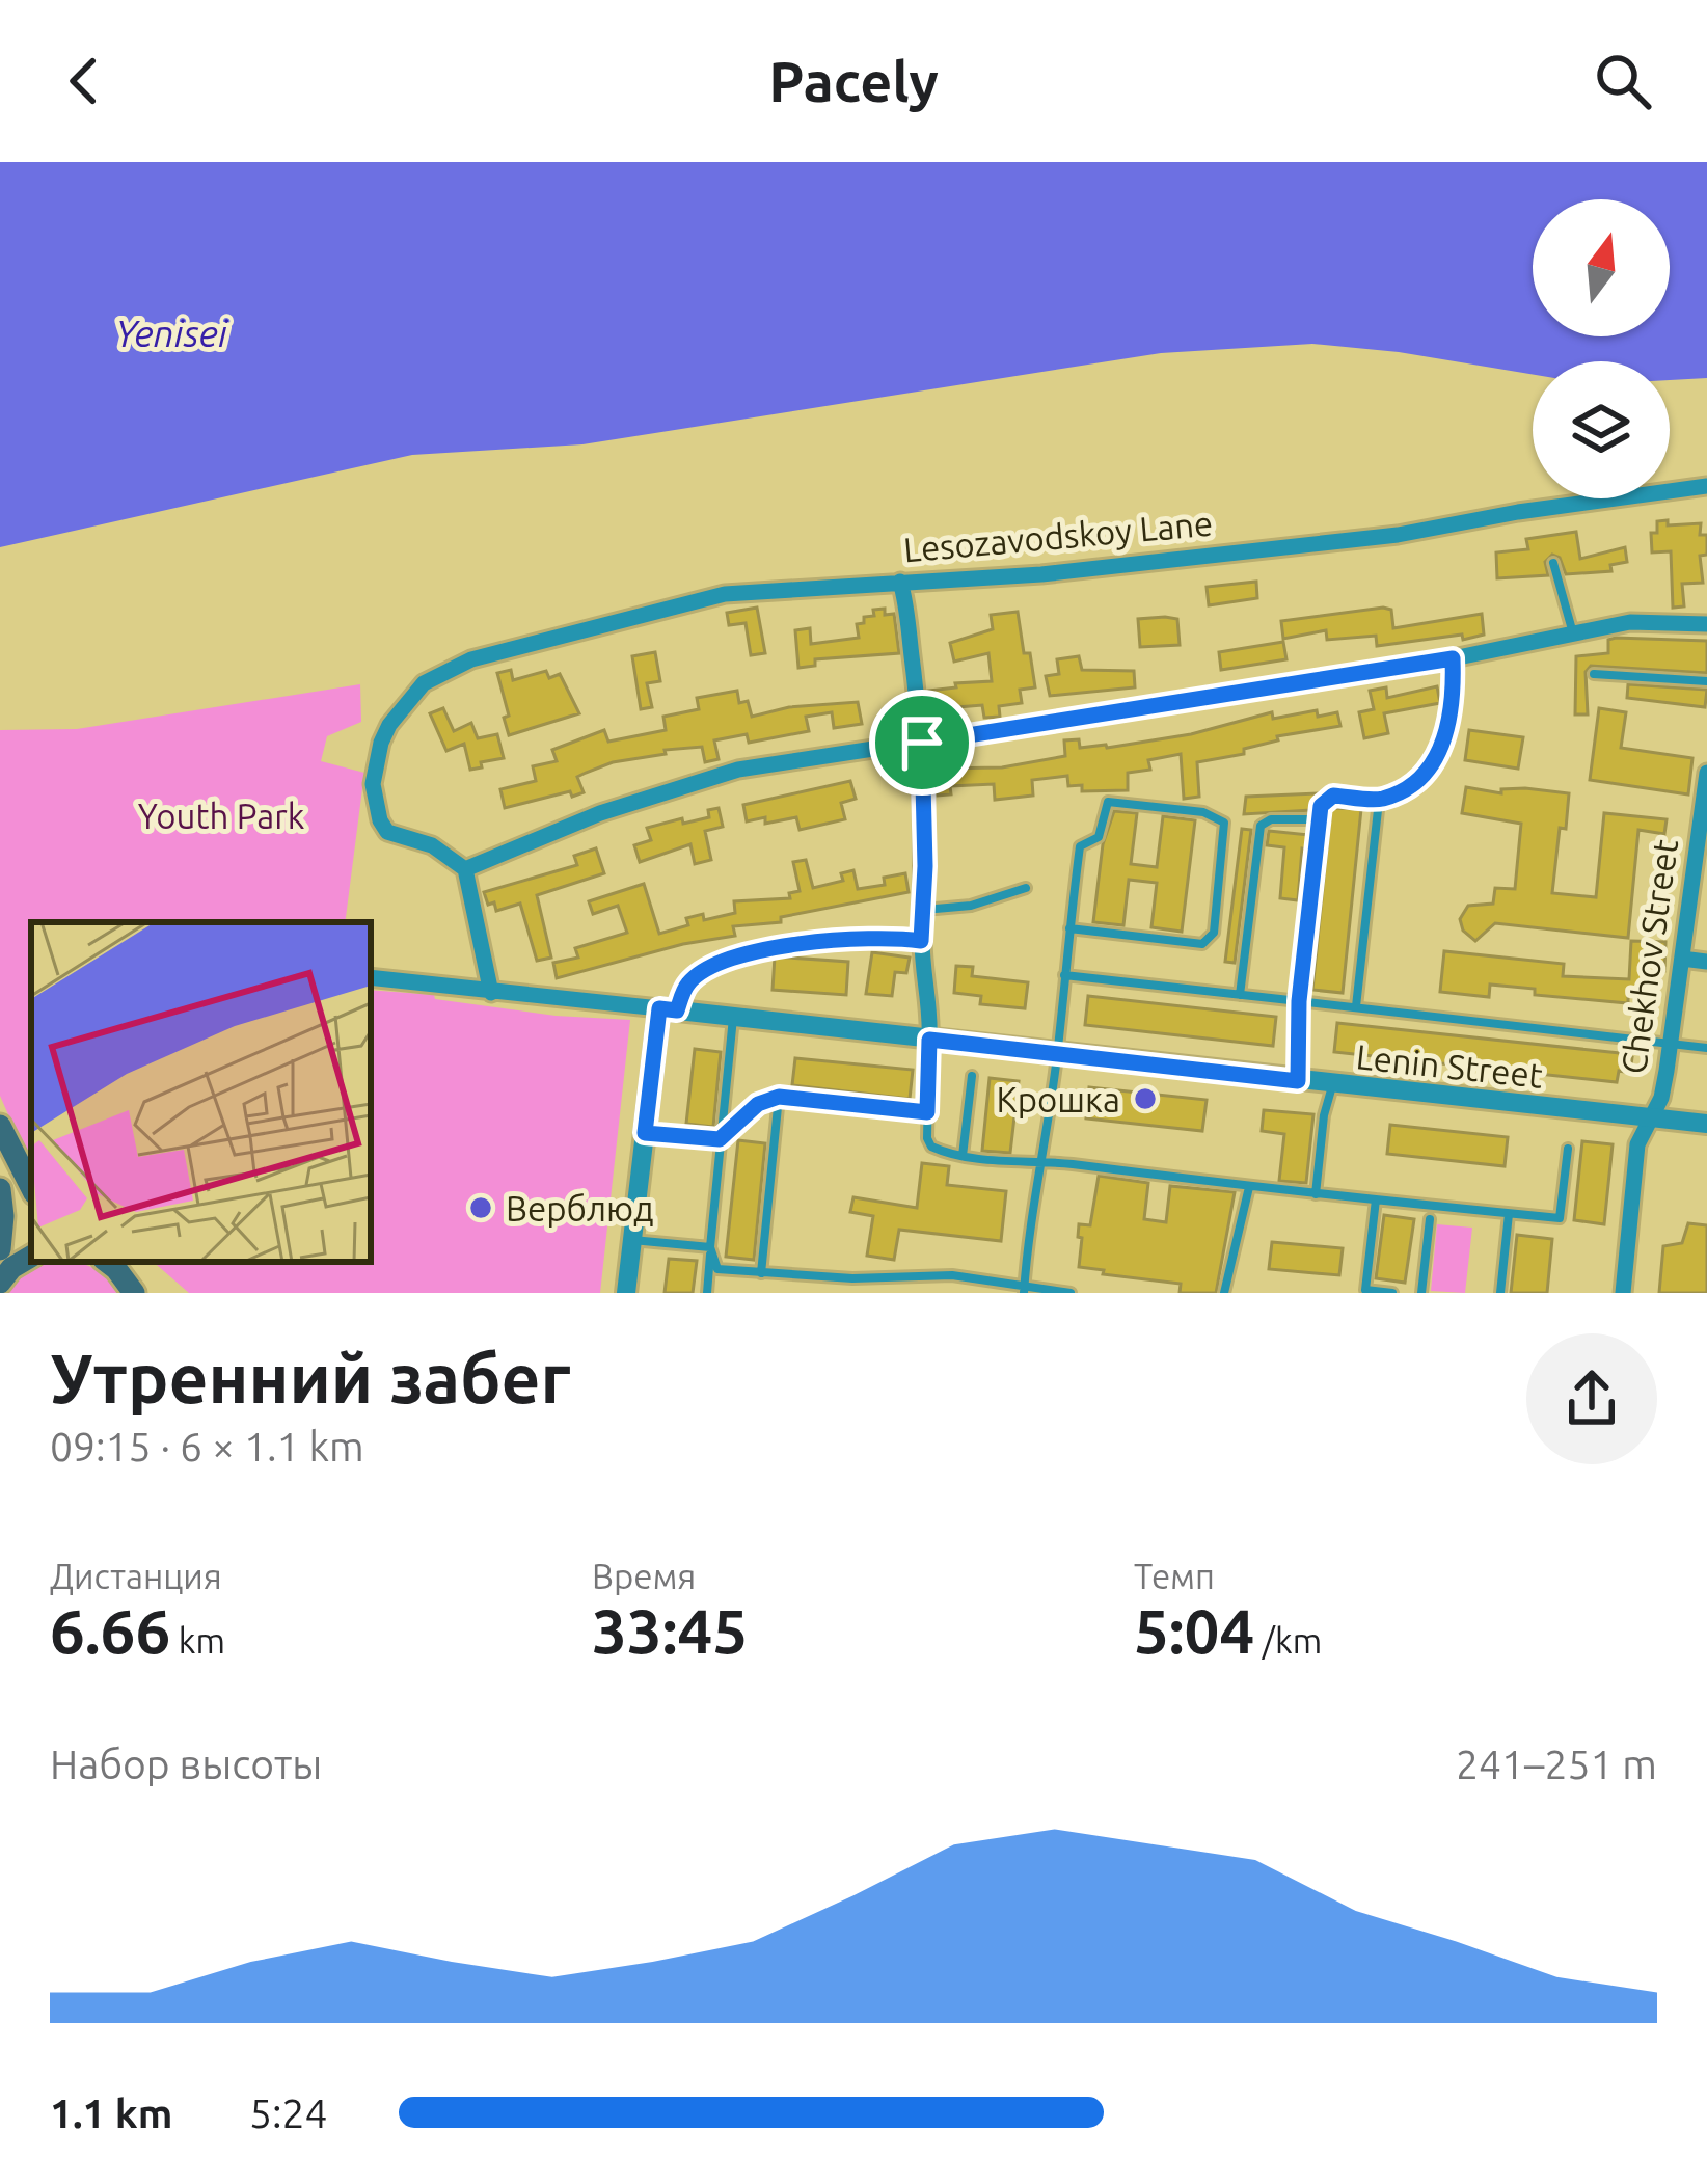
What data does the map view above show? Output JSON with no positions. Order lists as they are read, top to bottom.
{
  "streets": {
    "street": ["Lesozavodskoy Lane", "Chekhov Street", "Lenin Street"]
  },
  "crossings": [
    ["Chekhov Street", "Lenin Street"]
  ],
  "water": ["Yenisei"],
  "parks": ["Youth Park"],
  "places": ["Крошка", "Верблюд"],
  "north": "top",
  "page": {
    "header": "Pacely",
    "heading": ["Утренний забег", "09:15 · 6 × 1.1 km"],
    "stats": [
      ["Дистанция", "6.66 km"],
      ["Время", "33:45"],
      ["Темп", "5:04 /km"]
    ],
    "chart": ["Набор высоты", "241–251 m"],
    "list": [
      {
        "name": "1.1 km",
        "note": "5:24"
      }
    ]
  }
}
